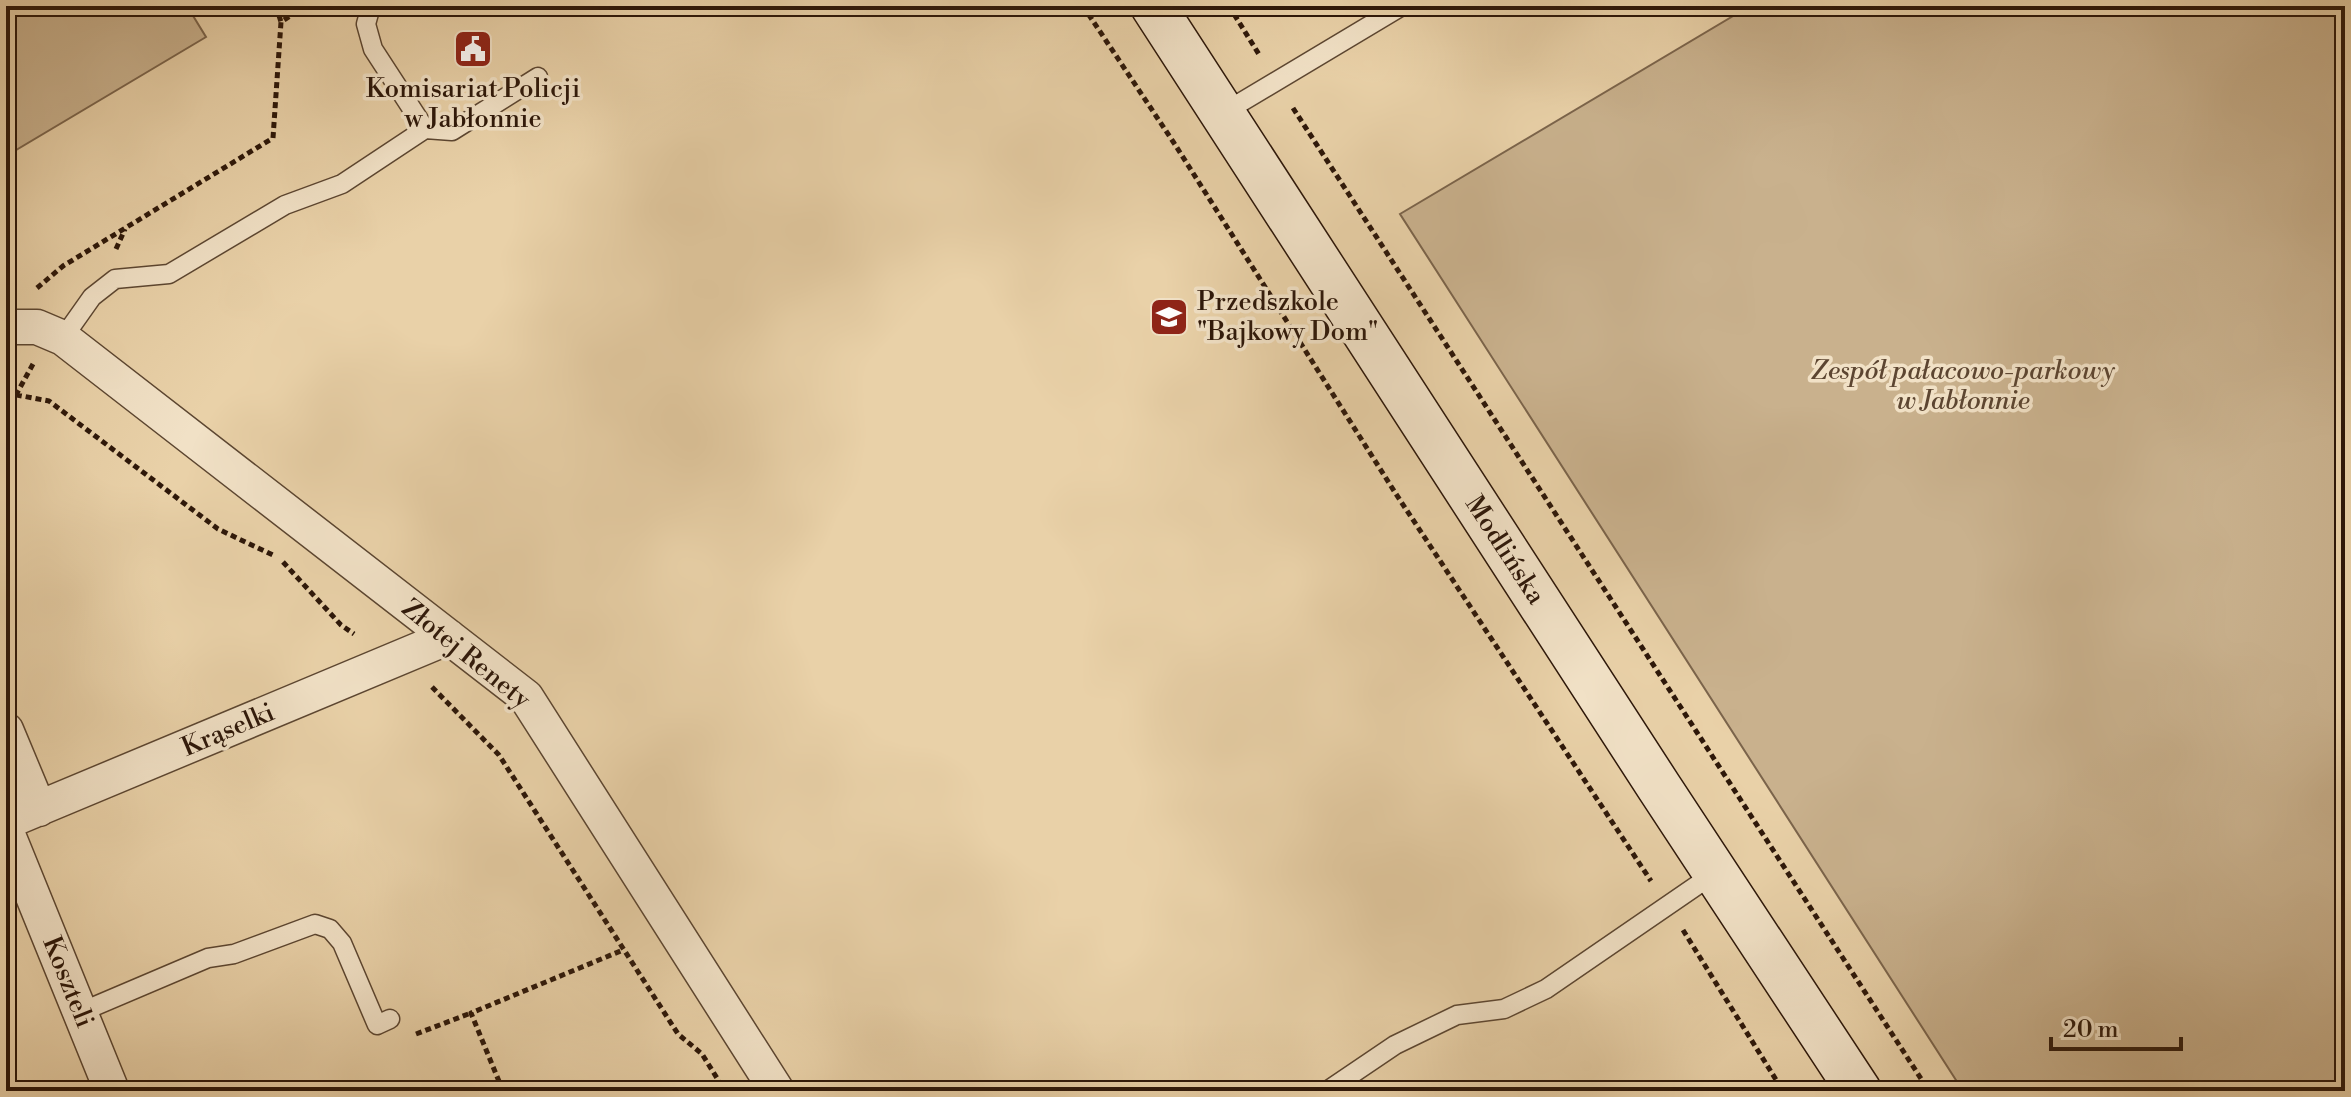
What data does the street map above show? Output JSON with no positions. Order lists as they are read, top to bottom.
{
  "streets": {
    "main road": ["Modlińska"],
    "street": ["Złotej Renety", "Krąselki", "Koszteli"]
  },
  "crossings": [
    ["Złotej Renety", "Krąselki"]
  ],
  "parks": ["Zespół pałacowo-parkowy w Jabłonnie"],
  "places": {
    "public building": ["Komisariat Policji w Jabłonnie"],
    "school or university": ["Przedszkole \"Bajkowy Dom\""]
  },
  "scale_bar": "20 m"
}
